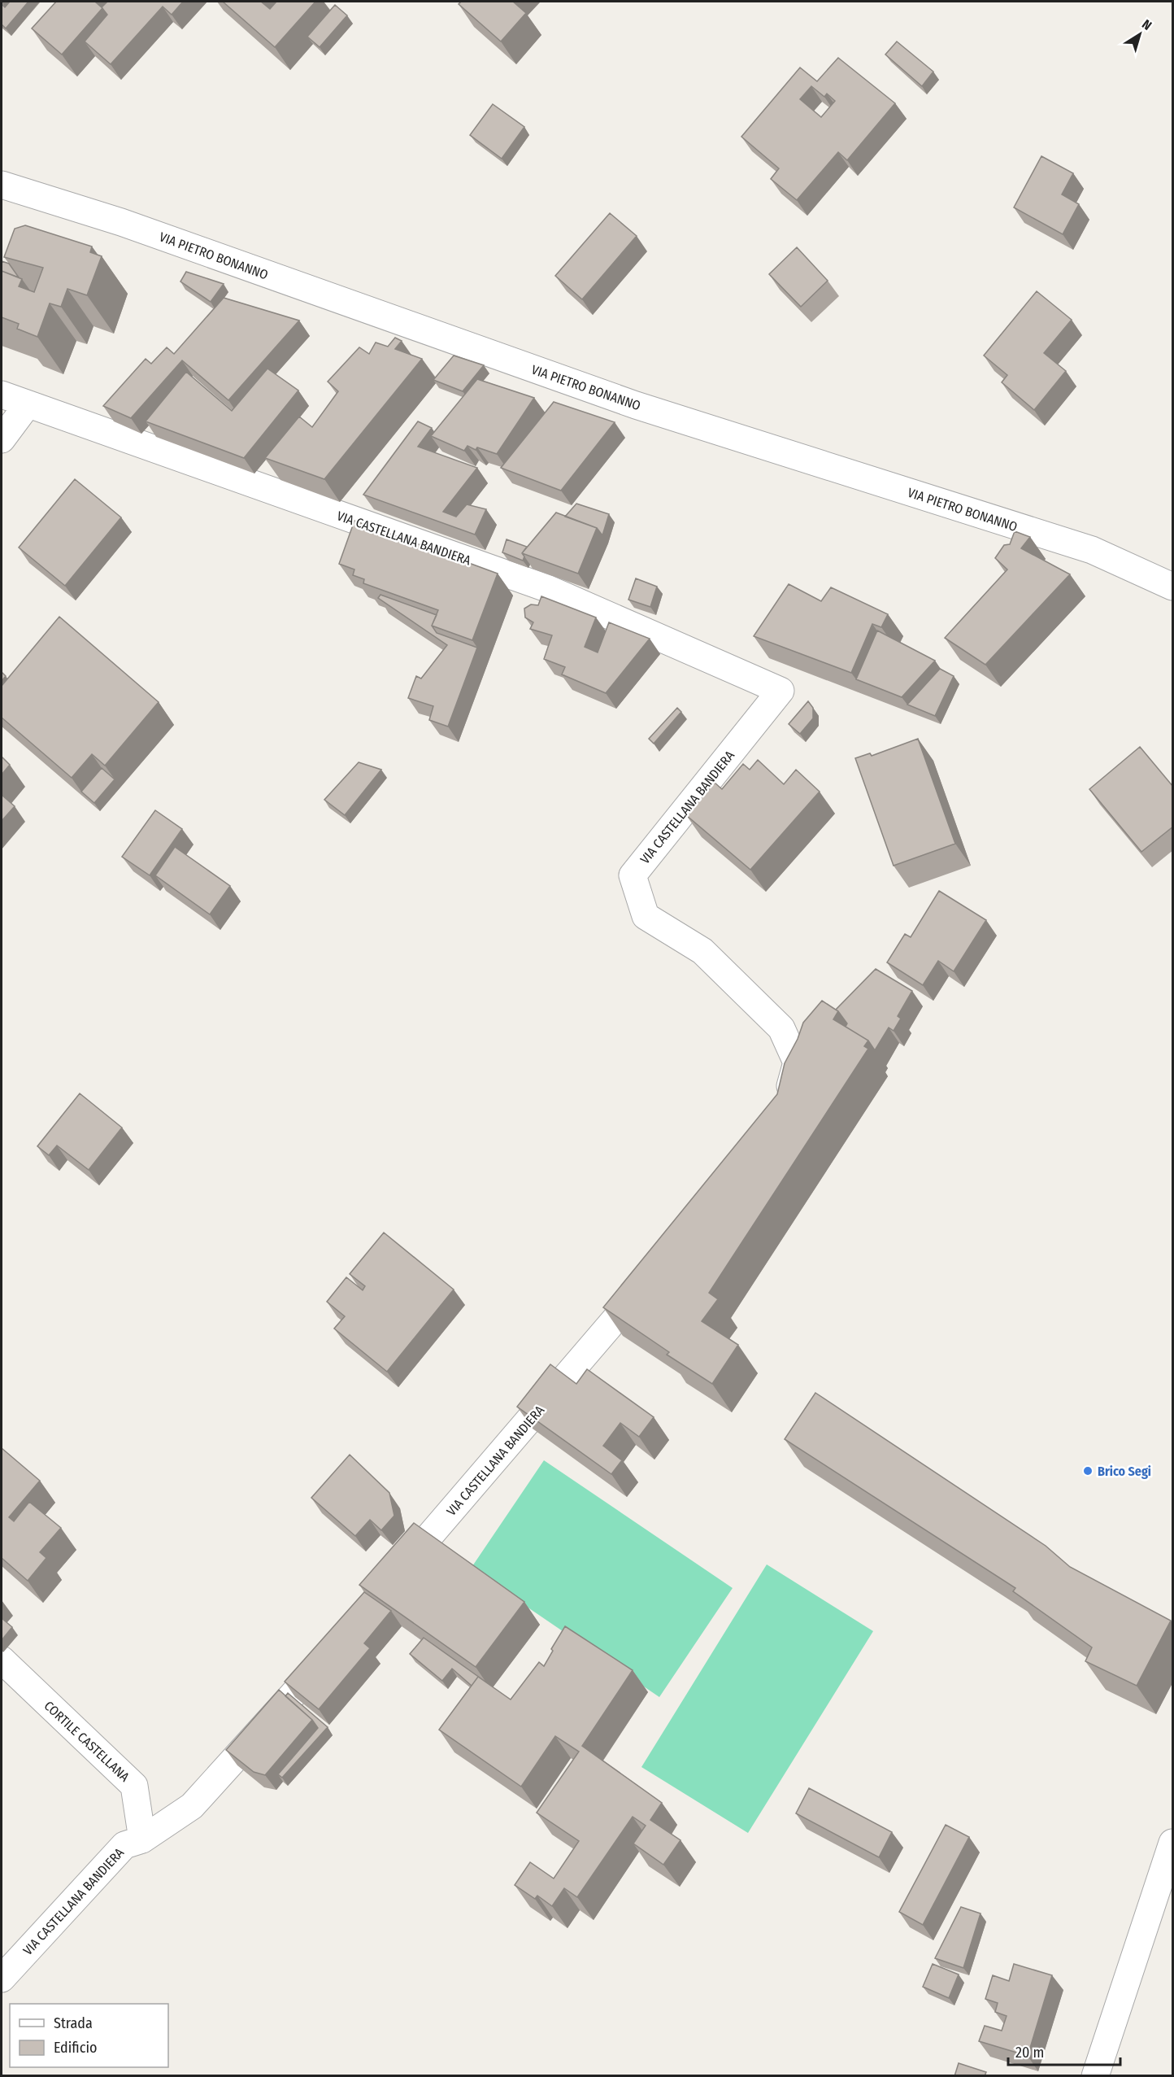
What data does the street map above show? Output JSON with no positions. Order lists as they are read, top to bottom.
{
  "streets": {
    "street": ["VIA PIETRO BONANNO", "VIA CASTELLANA BANDIERA", "CORTILE CASTELLANA"]
  },
  "crossings": [
    ["VIA CASTELLANA BANDIERA", "CORTILE CASTELLANA"]
  ],
  "places": ["Brico Segi"],
  "legend": ["Strada", "Edificio"],
  "scale_bar": "20 m",
  "north": "top right"
}
